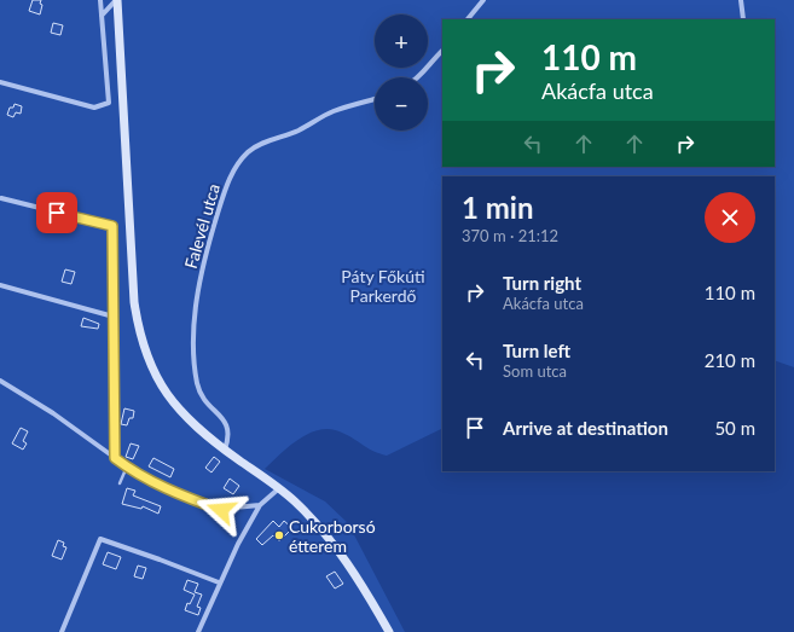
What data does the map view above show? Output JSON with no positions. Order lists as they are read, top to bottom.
{
  "streets": {
    "street": ["Falevél utca"]
  },
  "parks": ["Páty Főkúti Parkerdő"],
  "places": ["Cukorborsó étterem"],
  "page": {
    "map_buttons": ["+", "−"],
    "turn": ["110 m", "Akácfa utca"],
    "heading": ["1 min", "370 m · 21:12"],
    "list": [
      {
        "name": "Turn right",
        "note": "Akácfa utca",
        "value": "110 m"
      },
      {
        "name": "Turn left",
        "note": "Som utca",
        "value": "210 m"
      },
      {
        "name": "Arrive at destination",
        "value": "50 m"
      }
    ]
  }
}
